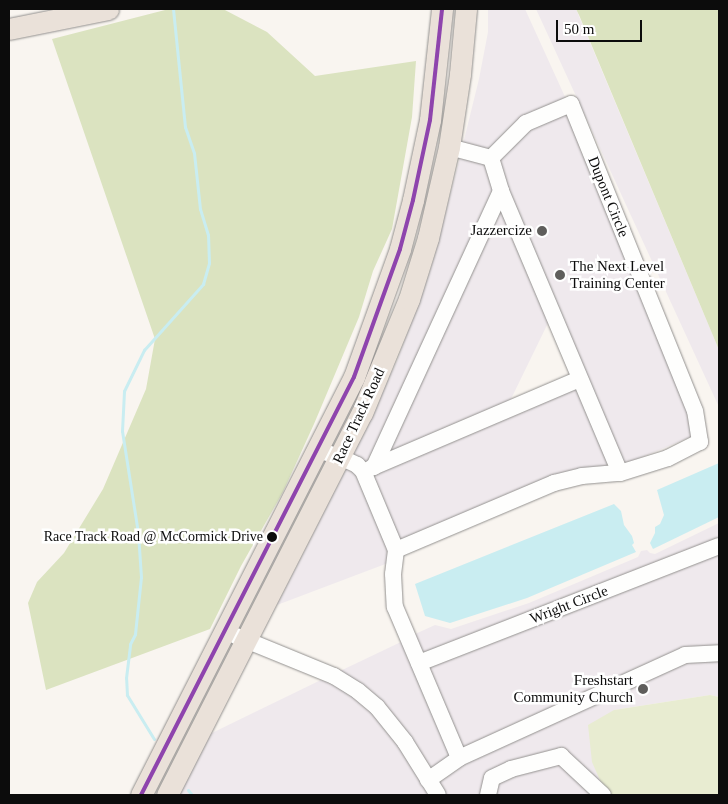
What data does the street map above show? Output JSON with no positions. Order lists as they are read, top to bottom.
{
  "streets": {
    "main road": ["Race Track Road"],
    "street": ["Dupont Circle", "Wright Circle"]
  },
  "places": [
    "Jazzercize",
    "The Next Level Training Center",
    "Race Track Road @ McCormick Drive",
    "Freshstart Community Church"
  ],
  "scale_bar": "50 m"
}
